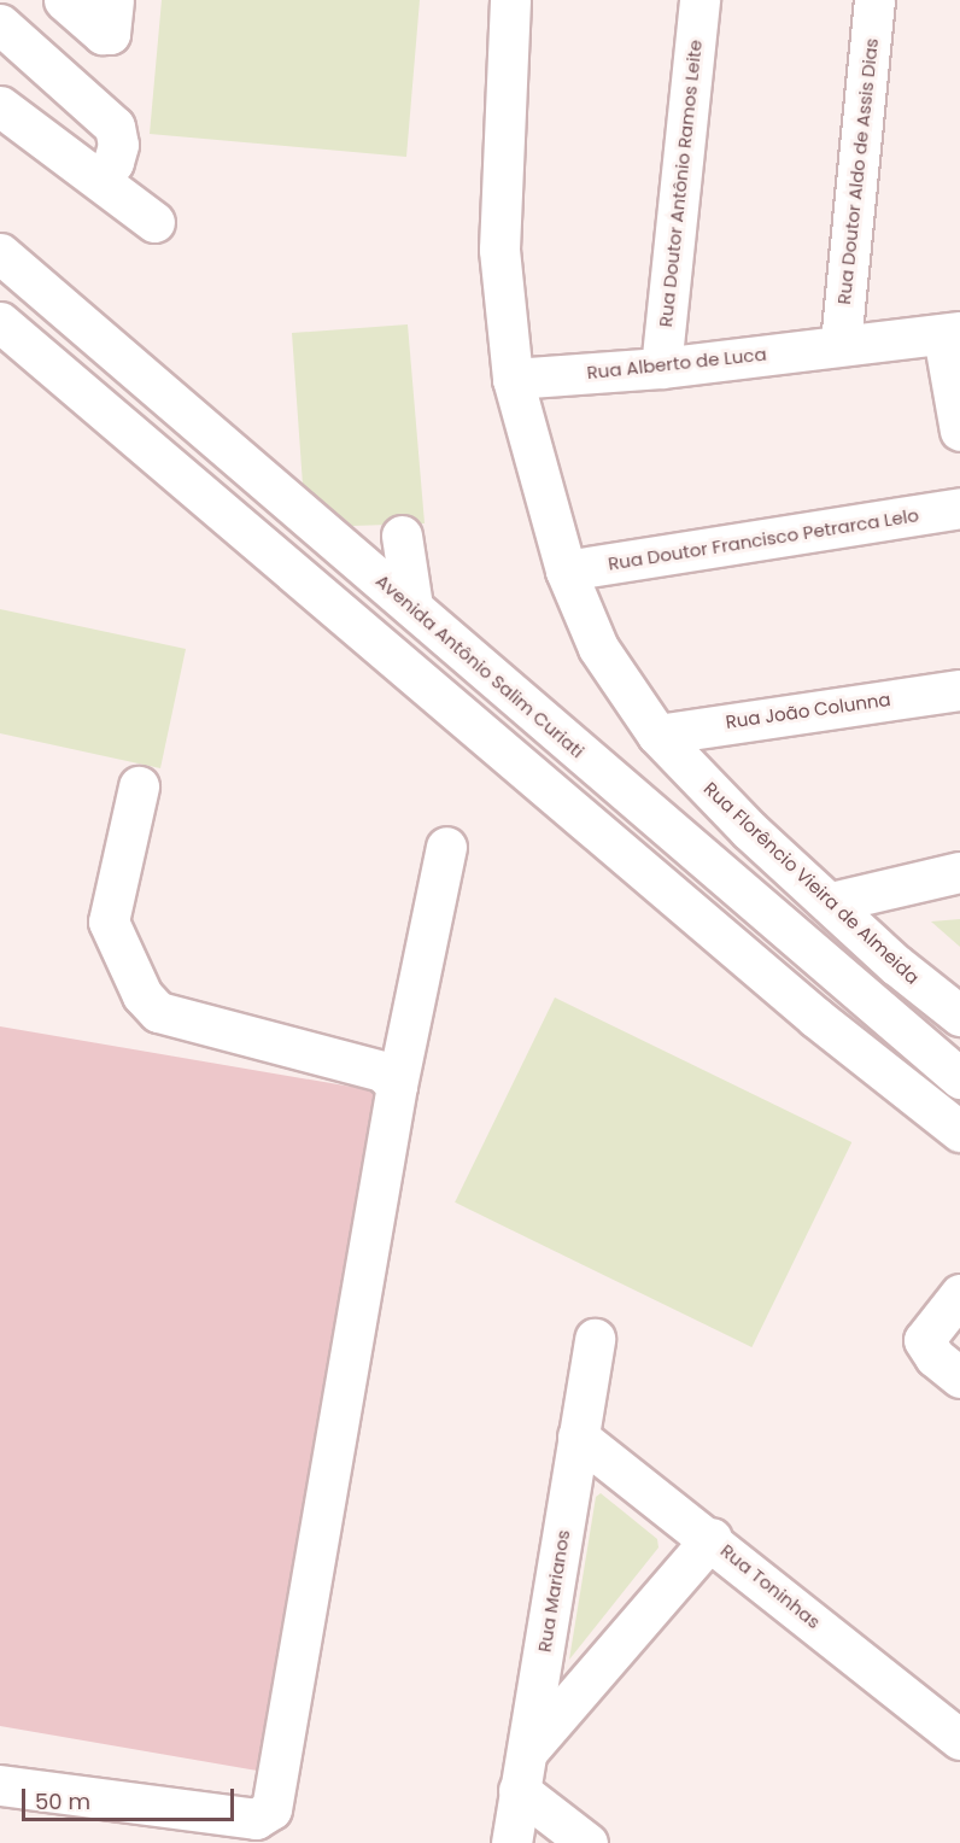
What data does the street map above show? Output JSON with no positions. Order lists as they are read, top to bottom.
{
  "streets": {
    "street": [
      "Rua Doutor Aldo de Assis Dias",
      "Rua Doutor Antônio Ramos Leite",
      "Rua Alberto de Luca",
      "Rua Doutor Francisco Petrarca Lelo",
      "Avenida Antônio Salim Curiati",
      "Rua João Colunna",
      "Rua Florêncio Vieira de Almeida",
      "Rua Toninhas",
      "Rua Marianos"
    ]
  },
  "crossings": [
    ["Rua Doutor Aldo de Assis Dias", "Rua Alberto de Luca"],
    ["Rua Doutor Antônio Ramos Leite", "Rua Alberto de Luca"],
    ["Rua Alberto de Luca", "Rua Florêncio Vieira de Almeida"],
    ["Rua Doutor Francisco Petrarca Lelo", "Rua Florêncio Vieira de Almeida"],
    ["Rua João Colunna", "Rua Florêncio Vieira de Almeida"],
    ["Rua Toninhas", "Rua Marianos"]
  ],
  "scale_bar": "50 m"
}
